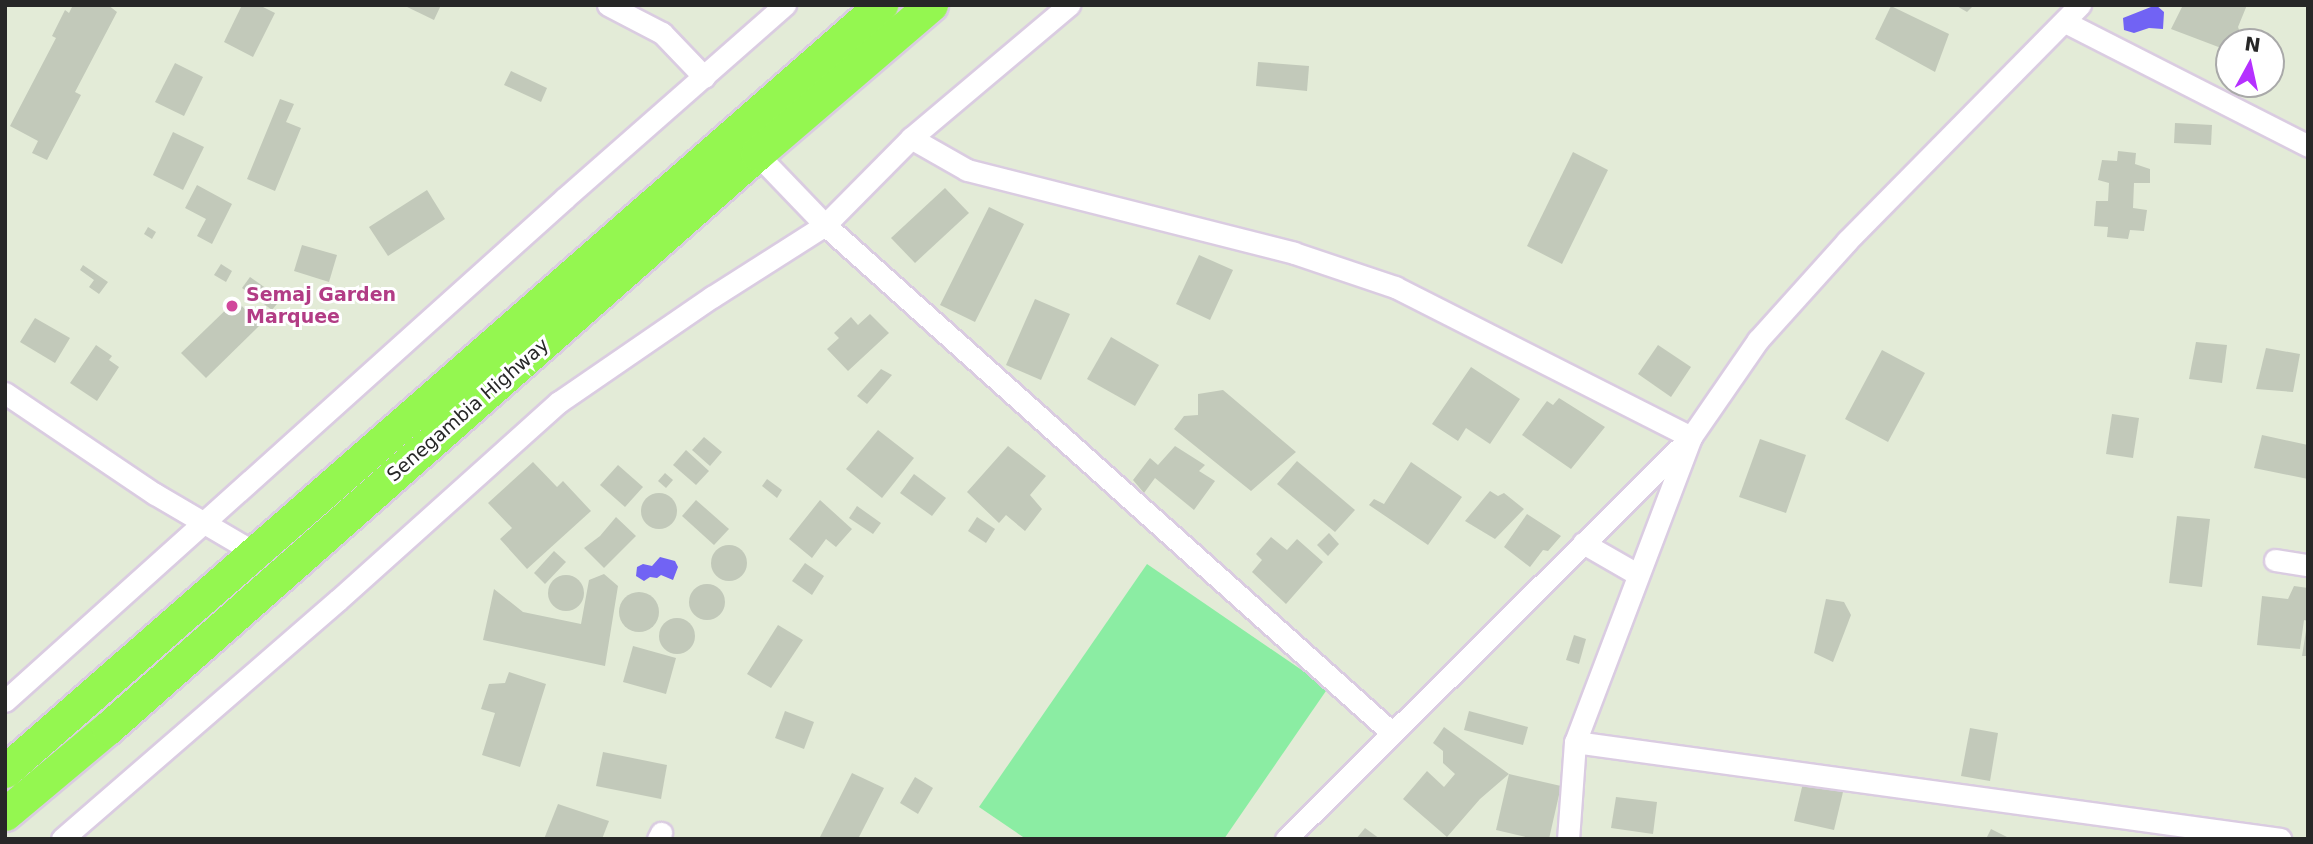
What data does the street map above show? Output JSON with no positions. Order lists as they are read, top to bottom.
{
  "streets": {
    "main road": ["Senegambia Highway"]
  },
  "places": ["Semaj Garden Marquee"],
  "north": "top"
}
